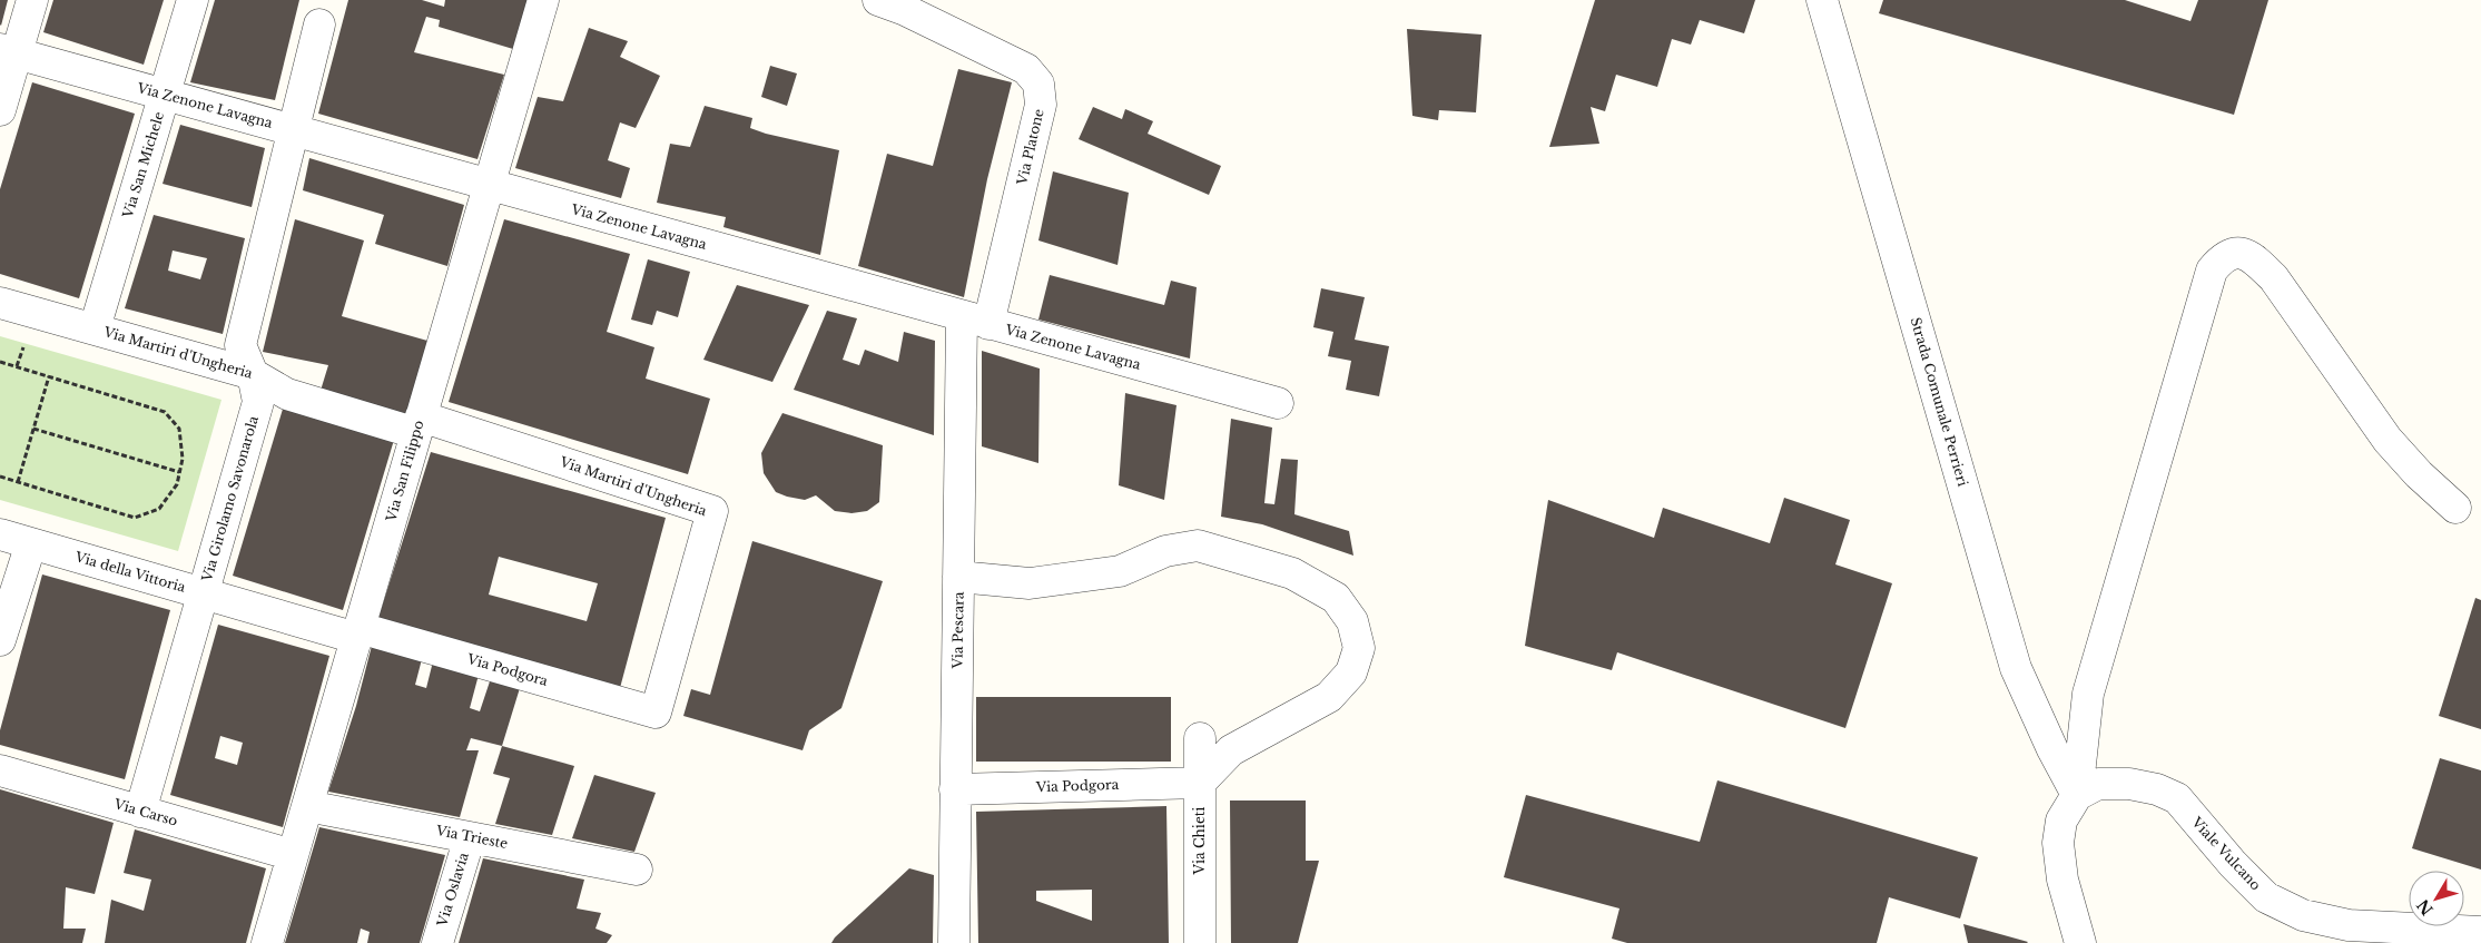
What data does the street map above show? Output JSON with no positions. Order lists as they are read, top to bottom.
{
  "streets": {
    "street": [
      "Via Zenone Lavagna",
      "Via Platone",
      "Via San Michele",
      "Via Martiri d'Ungheria",
      "Strada Comunale Perrieri",
      "Via San Filippo",
      "Via Girolamo Savonarola",
      "Via della Vittoria",
      "Via Pescara",
      "Via Podgora",
      "Via Carso",
      "Via Trieste",
      "Via Chieti",
      "Viale Vulcano",
      "Via Oslavia"
    ]
  },
  "crossings": [
    ["Via Zenone Lavagna", "Via Platone"],
    ["Via Zenone Lavagna", "Via San Michele"],
    ["Via Zenone Lavagna", "Via San Filippo"],
    ["Via Zenone Lavagna", "Via Girolamo Savonarola"],
    ["Via Zenone Lavagna", "Via Pescara"],
    ["Via Platone", "Via Pescara"],
    ["Via San Michele", "Via Martiri d'Ungheria"],
    ["Via Martiri d'Ungheria", "Via San Filippo"],
    ["Via Martiri d'Ungheria", "Via Girolamo Savonarola"],
    ["Via Martiri d'Ungheria", "Via Podgora"],
    ["Strada Comunale Perrieri", "Viale Vulcano"],
    ["Via San Filippo", "Via della Vittoria"],
    ["Via San Filippo", "Via Podgora"],
    ["Via San Filippo", "Via Carso"],
    ["Via San Filippo", "Via Trieste"],
    ["Via Girolamo Savonarola", "Via della Vittoria"],
    ["Via Girolamo Savonarola", "Via Carso"],
    ["Via della Vittoria", "Via Podgora"],
    ["Via Pescara", "Via Podgora"],
    ["Via Podgora", "Via Chieti"],
    ["Via Trieste", "Via Oslavia"]
  ],
  "north": "bottom left"
}
